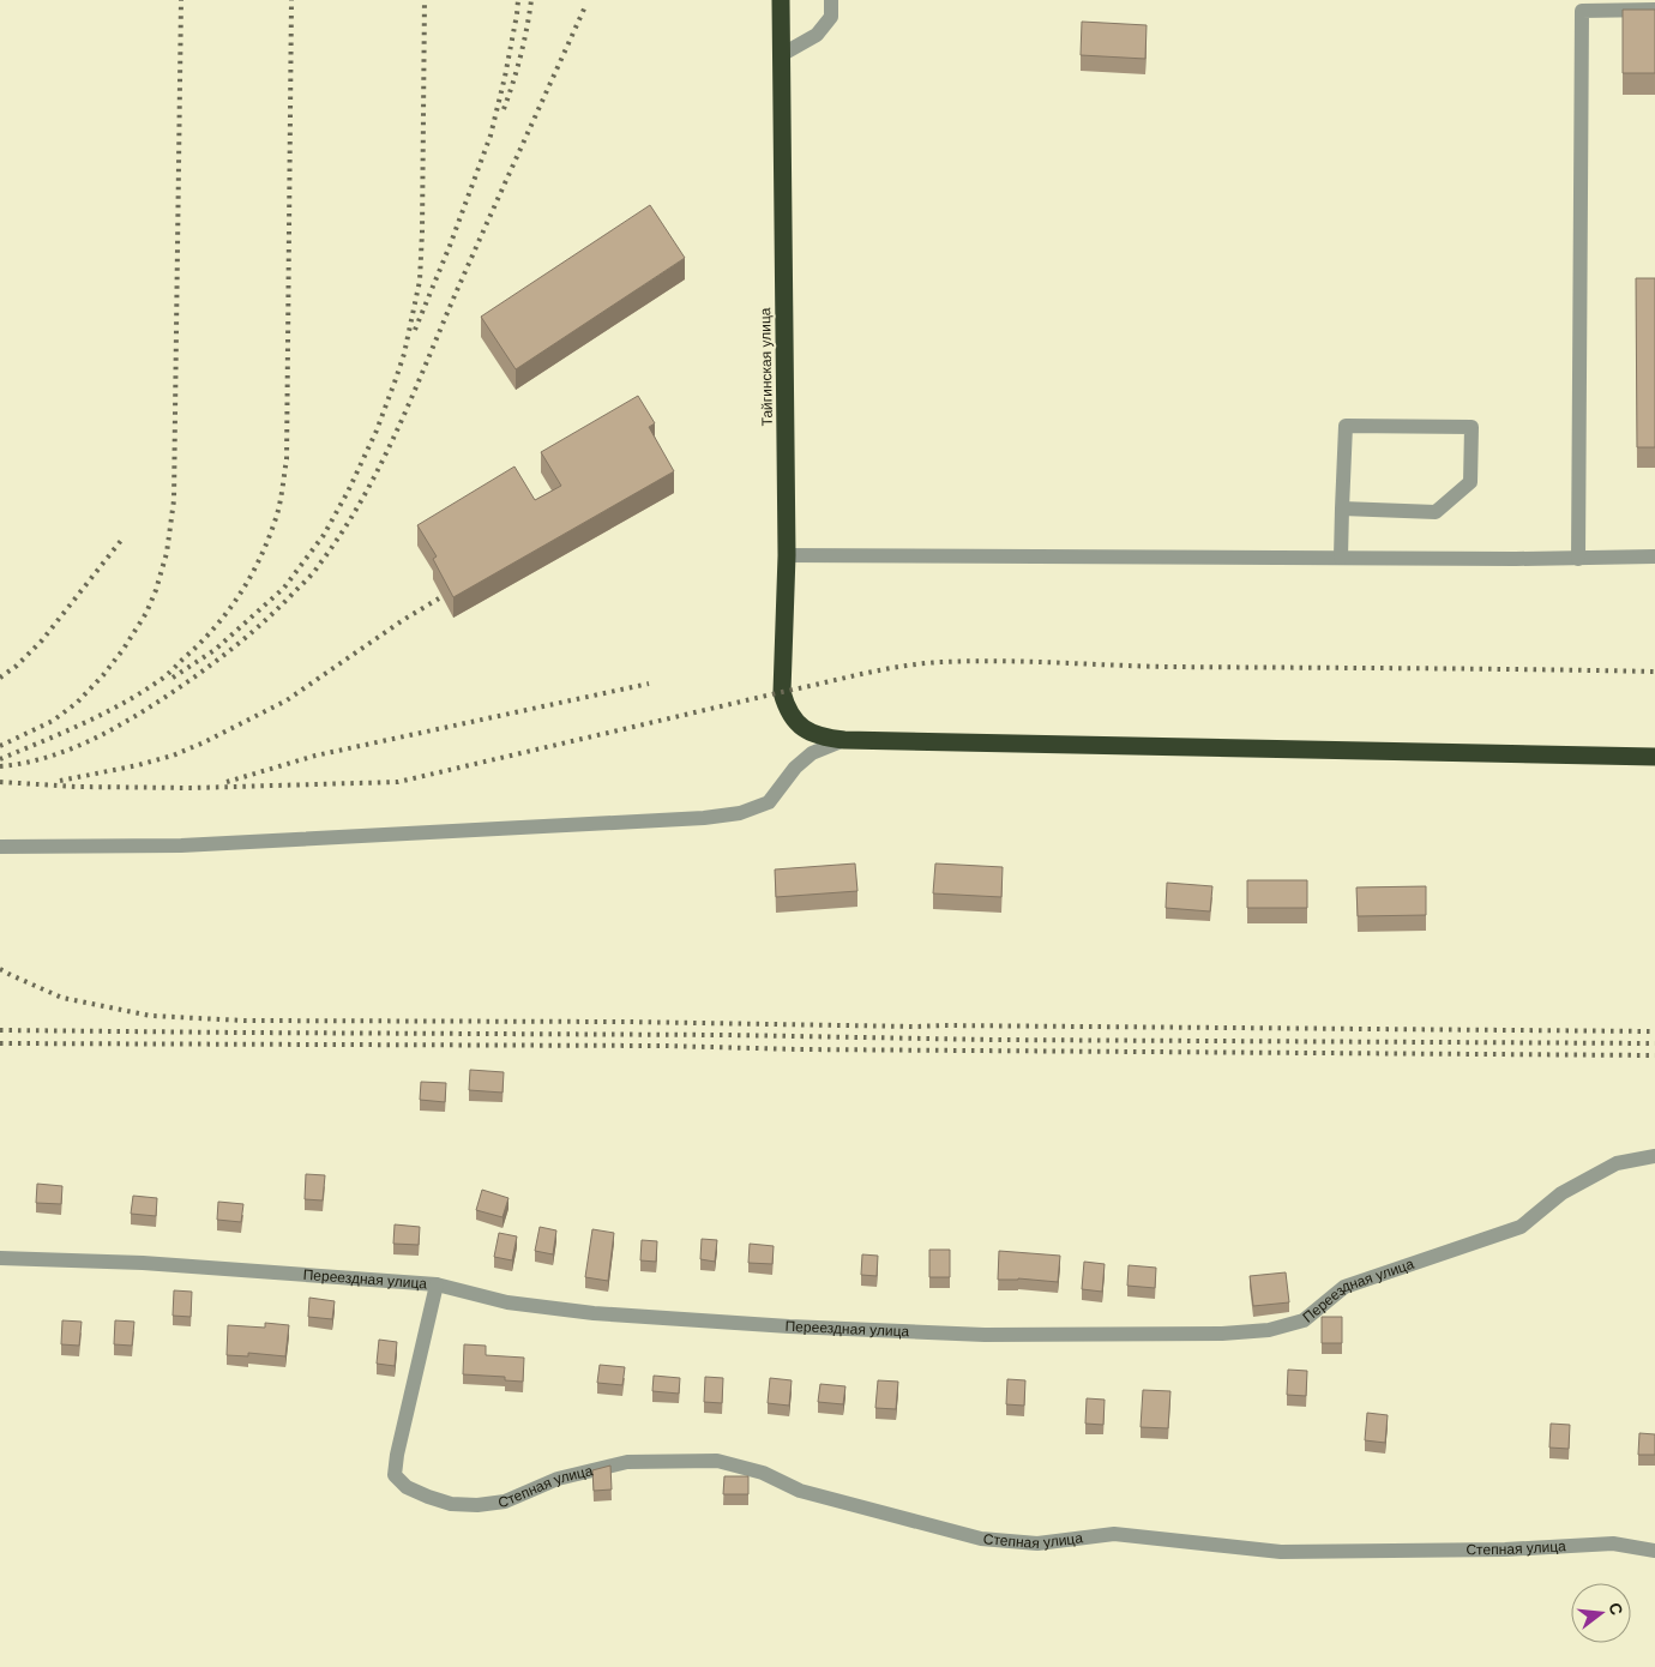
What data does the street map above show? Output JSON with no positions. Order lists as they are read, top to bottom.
{
  "streets": {
    "highway": ["Тайгинская улица"],
    "street": ["Переездная улица", "Степная улица"]
  },
  "crossings": [
    ["Переездная улица", "Степная улица"]
  ],
  "north": "right"
}
